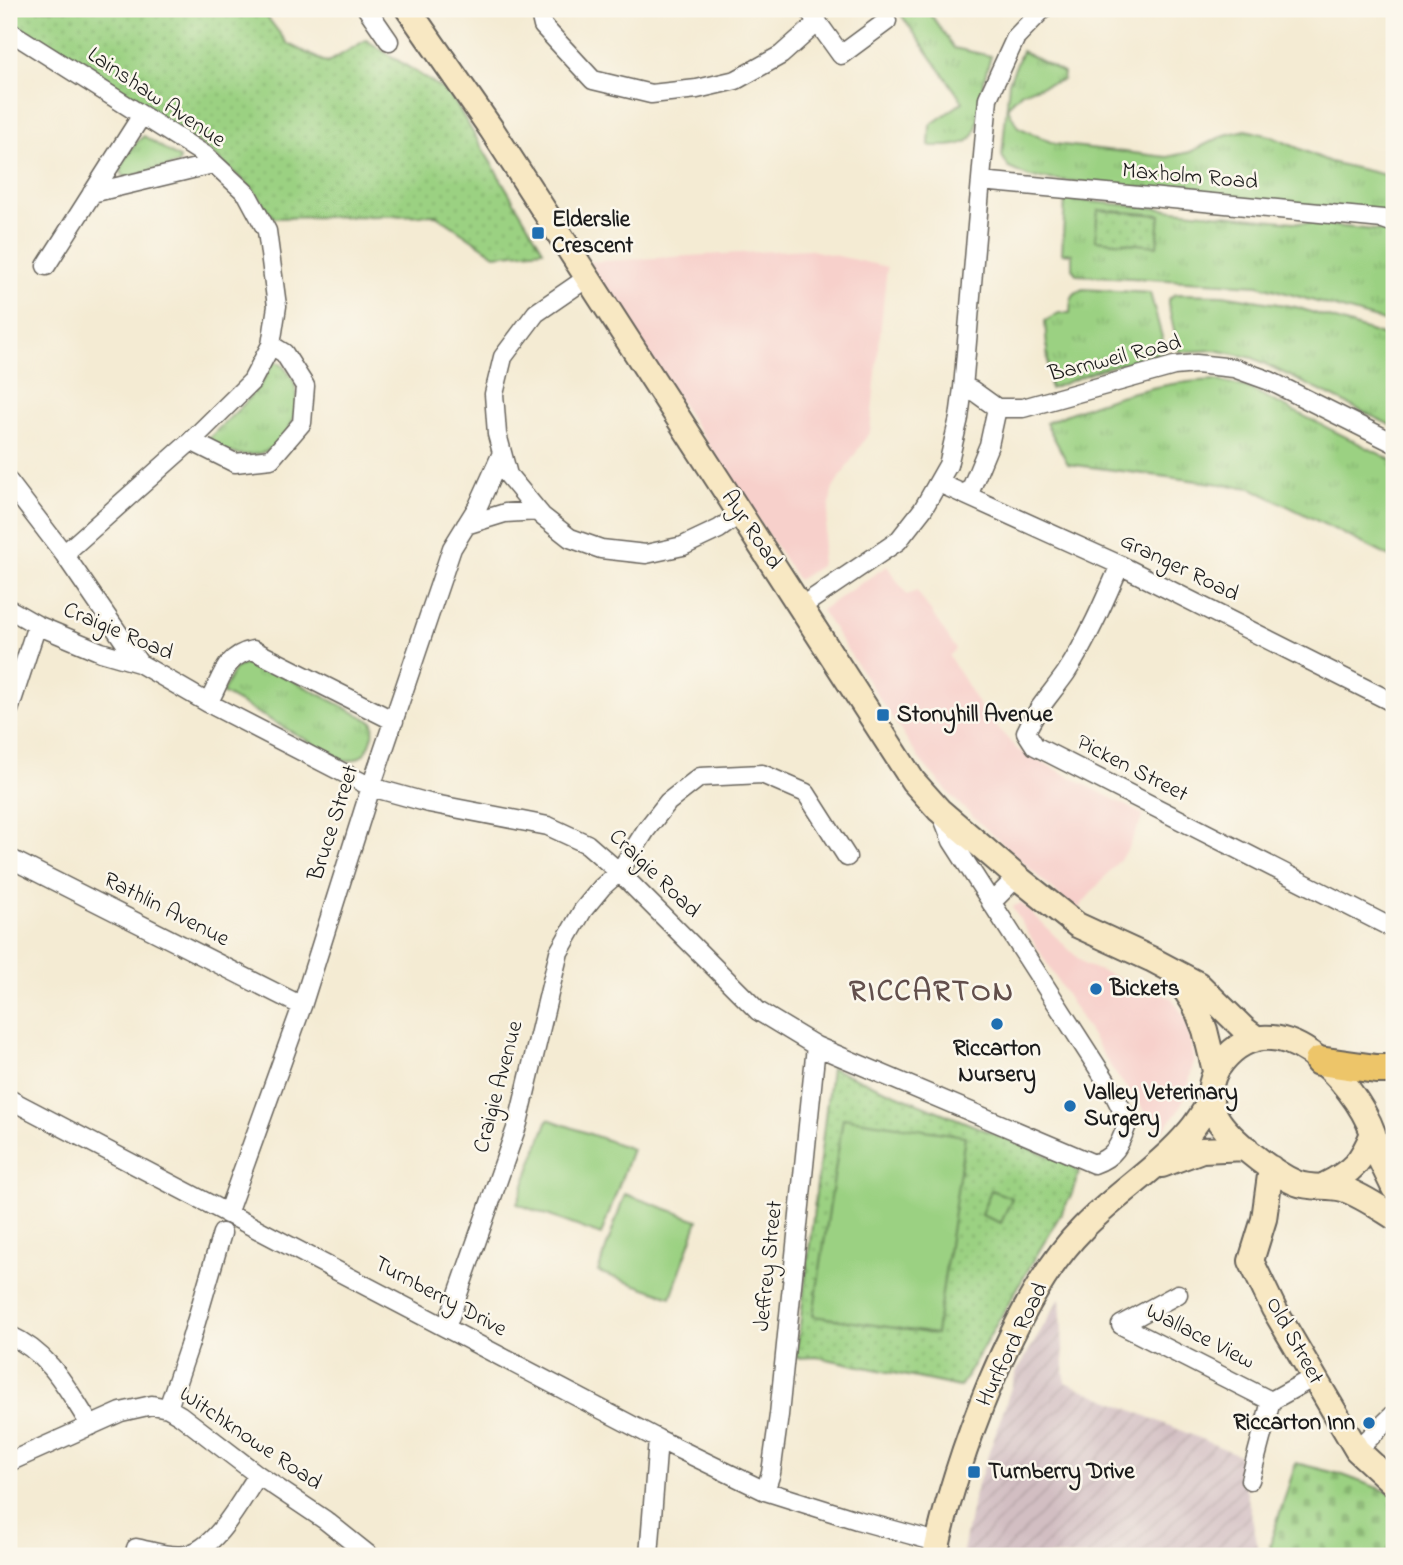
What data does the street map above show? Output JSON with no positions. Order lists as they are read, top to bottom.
{
  "streets": {
    "main road": ["Ayr Road", "Old Street", "Hurlford Road"],
    "street": [
      "Lainshaw Avenue",
      "Maxholm Road",
      "Barnweil Road",
      "Granger Road",
      "Craigie Road",
      "Picken Street",
      "Bruce Street",
      "Rathlin Avenue",
      "Craigie Avenue",
      "Jeffrey Street",
      "Turnberry Drive",
      "Wallace View",
      "Witchknowe Road"
    ]
  },
  "crossings": [
    ["Ayr Road", "Old Street"],
    ["Ayr Road", "Hurlford Road"],
    ["Granger Road", "Picken Street"],
    ["Craigie Road", "Bruce Street"],
    ["Craigie Road", "Craigie Avenue"],
    ["Craigie Road", "Jeffrey Street"],
    ["Bruce Street", "Rathlin Avenue"],
    ["Bruce Street", "Turnberry Drive"],
    ["Craigie Avenue", "Turnberry Drive"],
    ["Jeffrey Street", "Turnberry Drive"],
    ["Turnberry Drive", "Hurlford Road"],
    ["Old Street", "Hurlford Road"]
  ],
  "districts": ["RICCARTON"],
  "places": {
    "transit": ["Elderslie Crescent", "Stonyhill Avenue", "Turnberry Drive"],
    "other": [
      "Bickets",
      "Riccarton Nursery",
      "Valley Veterinary Surgery",
      "Riccarton Inn"
    ]
  }
}
